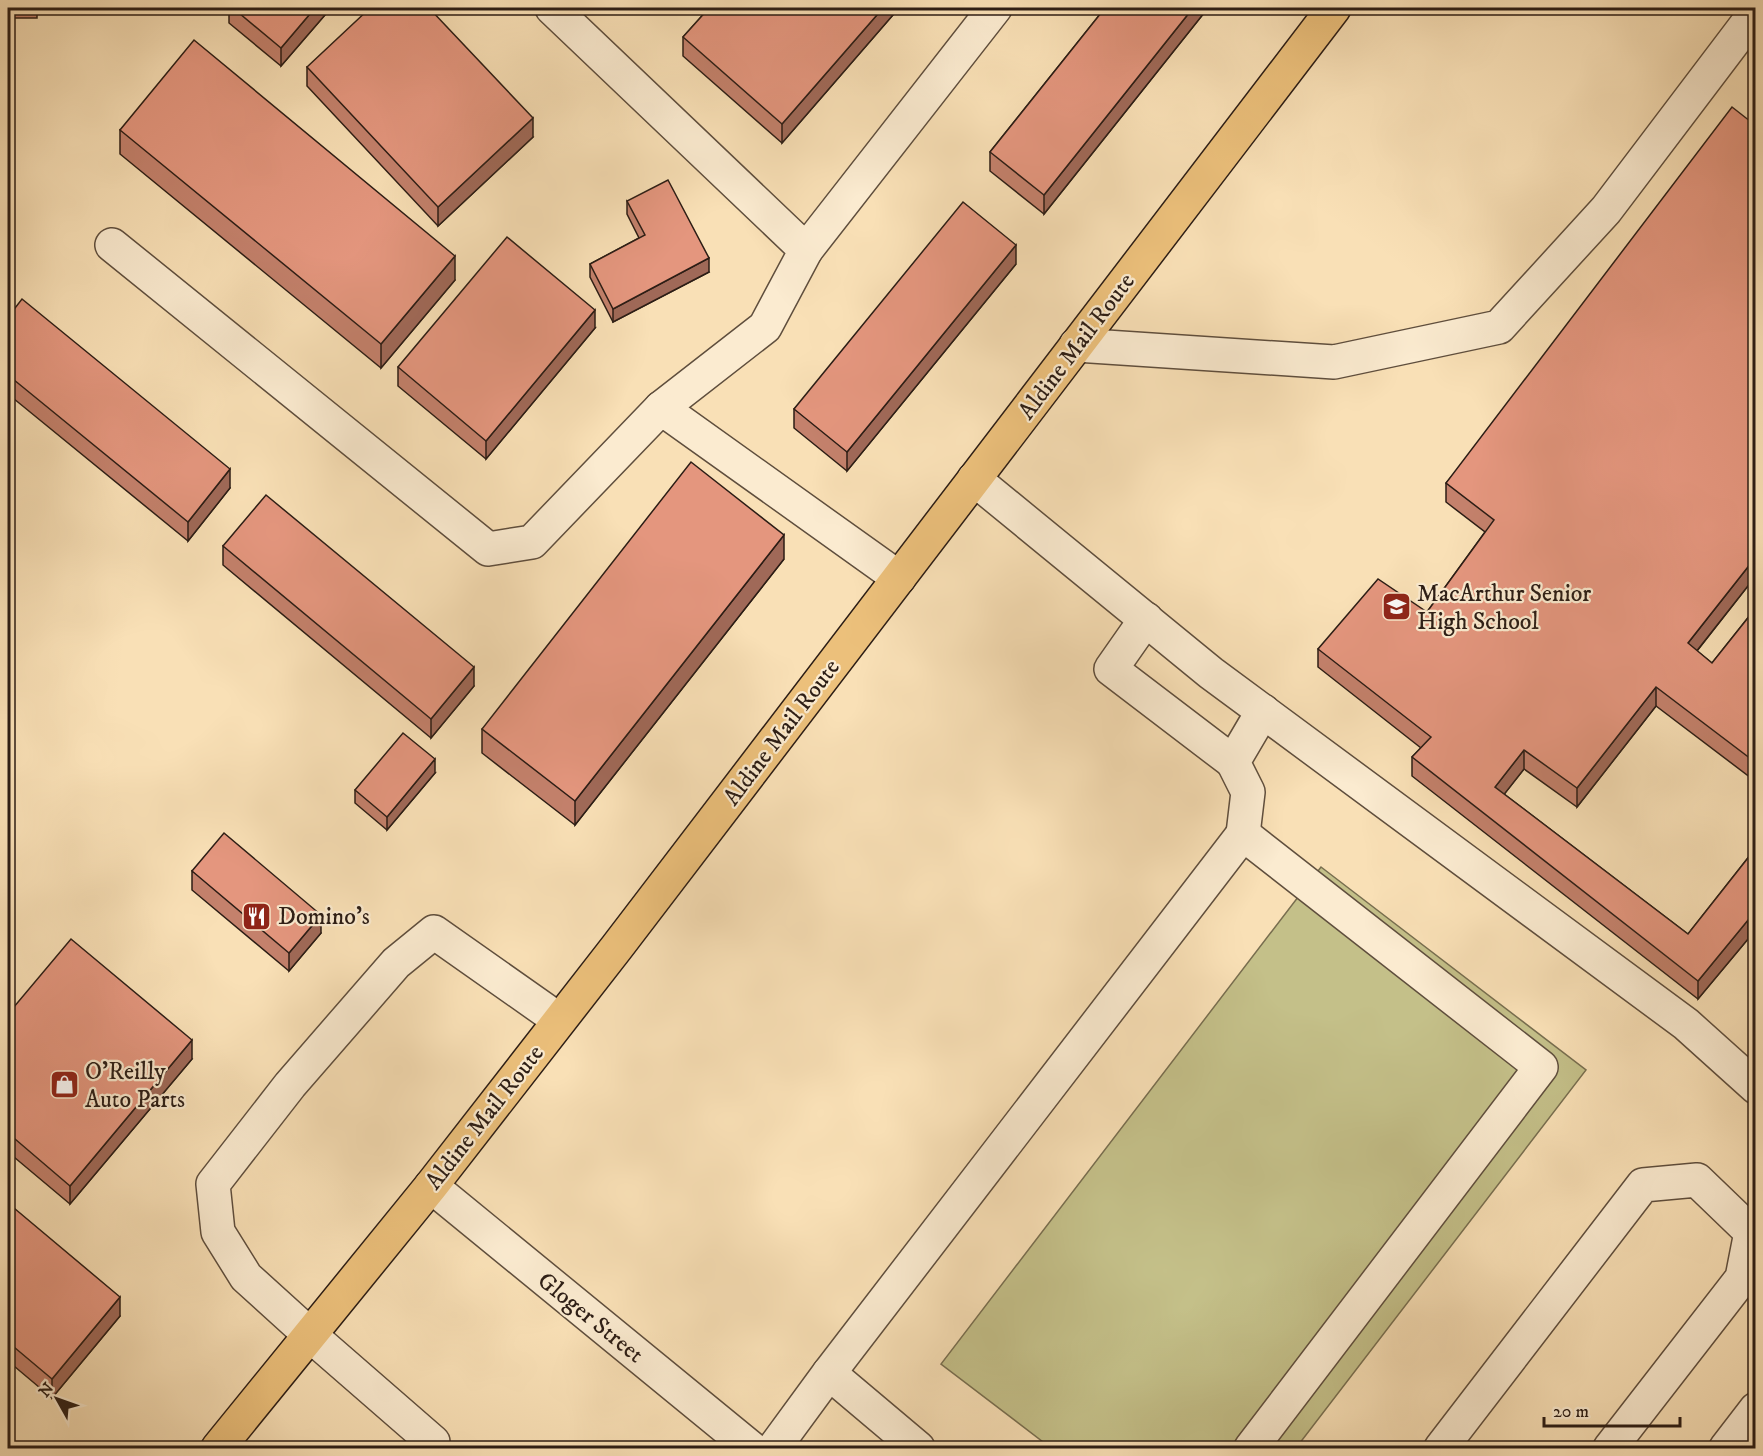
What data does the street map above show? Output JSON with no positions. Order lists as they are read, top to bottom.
{
  "streets": {
    "main road": ["Aldine Mail Route"],
    "street": ["Gloger Street"]
  },
  "crossings": [
    ["Aldine Mail Route", "Gloger Street"]
  ],
  "places": {
    "school or university": ["MacArthur Senior High School"],
    "restaurant": ["Domino's"],
    "shop": ["O'Reilly Auto Parts"]
  },
  "scale_bar": "20 m",
  "north": "top left"
}
